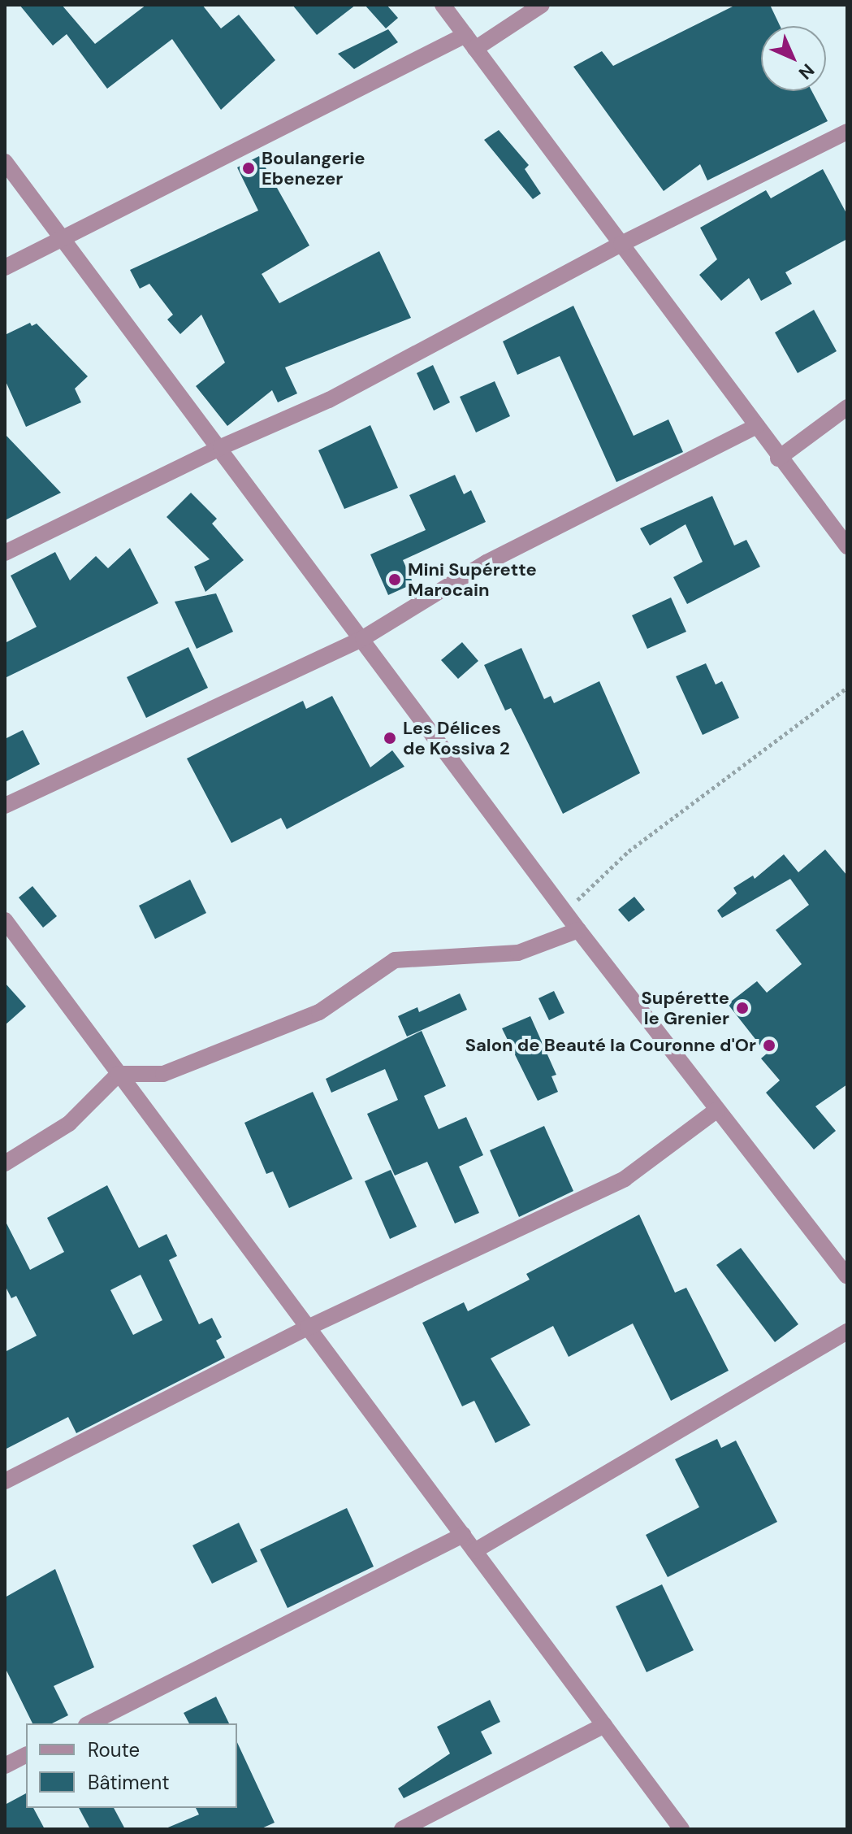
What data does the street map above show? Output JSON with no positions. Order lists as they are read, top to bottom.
{
  "places": [
    "Boulangerie Ebenezer",
    "Mini Supérette Marocain",
    "Les Délices de Kossiva 2",
    "Supérette le Grenier",
    "Salon de Beauté la Couronne d'Or"
  ],
  "legend": ["Route", "Bâtiment"],
  "north": "bottom right"
}
